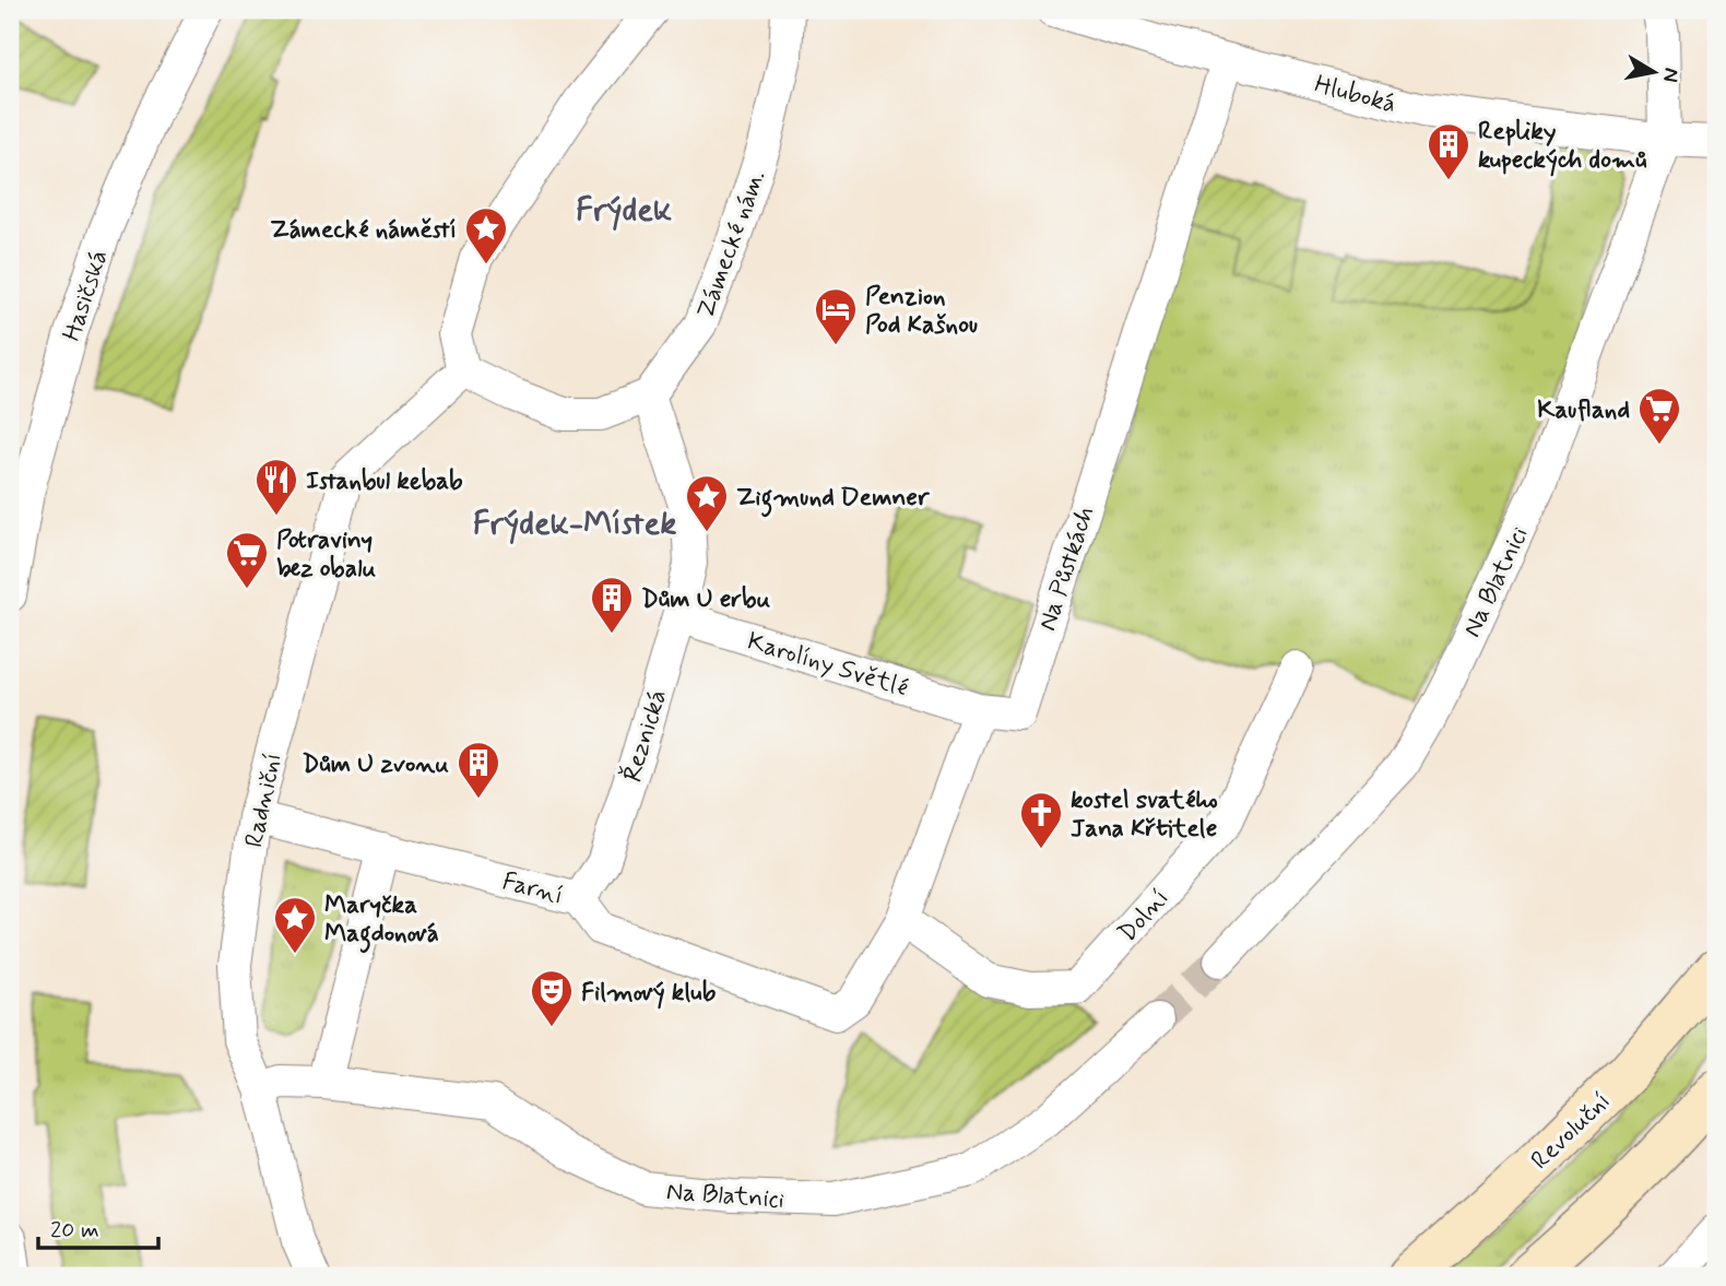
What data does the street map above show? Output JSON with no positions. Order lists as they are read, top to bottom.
{
  "streets": {
    "main road": ["Revoluční"],
    "street": [
      "Hluboká",
      "Zámecké nám.",
      "Hasičská",
      "Na Půstkách",
      "Na Blatnici",
      "Karolíny Světlé",
      "Řeznická",
      "Radniční",
      "Farní",
      "Dolní"
    ]
  },
  "crossings": [
    ["Hluboká", "Na Půstkách"],
    ["Hluboká", "Na Blatnici"],
    ["Zámecké nám.", "Řeznická"],
    ["Na Půstkách", "Karolíny Světlé"],
    ["Na Blatnici", "Radniční"],
    ["Karolíny Světlé", "Řeznická"],
    ["Řeznická", "Farní"],
    ["Radniční", "Farní"],
    ["Farní", "Dolní"]
  ],
  "districts": ["Frýdek", "Frýdek-Místek"],
  "places": {
    "building": ["Repliky kupeckých domů", "Dům U erbu", "Dům U zvonu"],
    "place": ["Zámecké náměstí", "Zigmund Demner", "Maryčka Magdonová"],
    "hotel": ["Penzion Pod Kašnou"],
    "supermarket": ["Kaufland", "Potraviny bez obalu"],
    "restaurant": ["Istanbul kebab"],
    "church": ["kostel svatého Jana Křtitele"],
    "theatre": ["Filmový klub"]
  },
  "scale_bar": "20 m",
  "north": "right"
}
